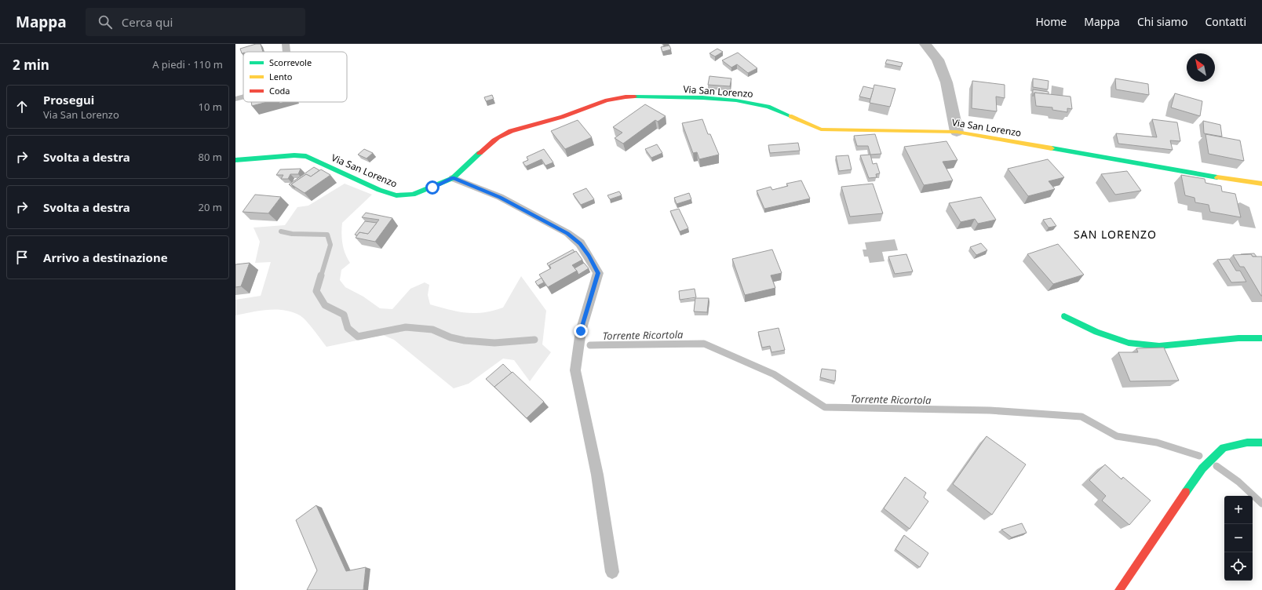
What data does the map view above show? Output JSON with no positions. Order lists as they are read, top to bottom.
{
  "streets": {
    "street": ["Via San Lorenzo"]
  },
  "districts": ["SAN LORENZO"],
  "water": ["Torrente Ricortola"],
  "legend": ["Scorrevole", "Lento", "Coda"],
  "north": "top left",
  "page": {
    "header": "Mappa",
    "search": "Cerca qui",
    "nav": [
      "Home",
      "Mappa",
      "Chi siamo",
      "Contatti"
    ],
    "heading": ["2 min", "A piedi · 110 m"],
    "list": [
      ["Prosegui", "Via San Lorenzo", "10 m"],
      ["Svolta a destra", "80 m"],
      ["Svolta a destra", "20 m"],
      "Arrivo a destinazione"
    ],
    "map_buttons": ["+", "−"]
  }
}
